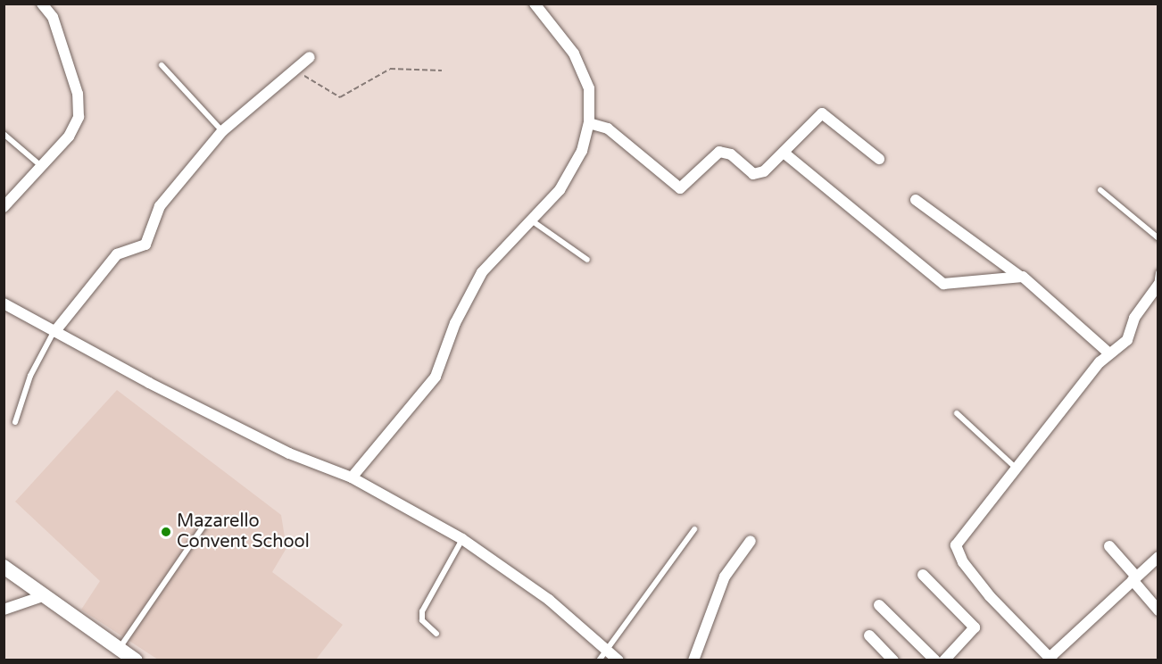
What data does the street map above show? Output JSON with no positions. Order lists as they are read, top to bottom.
{
  "places": ["Mazarello Convent School"]
}
